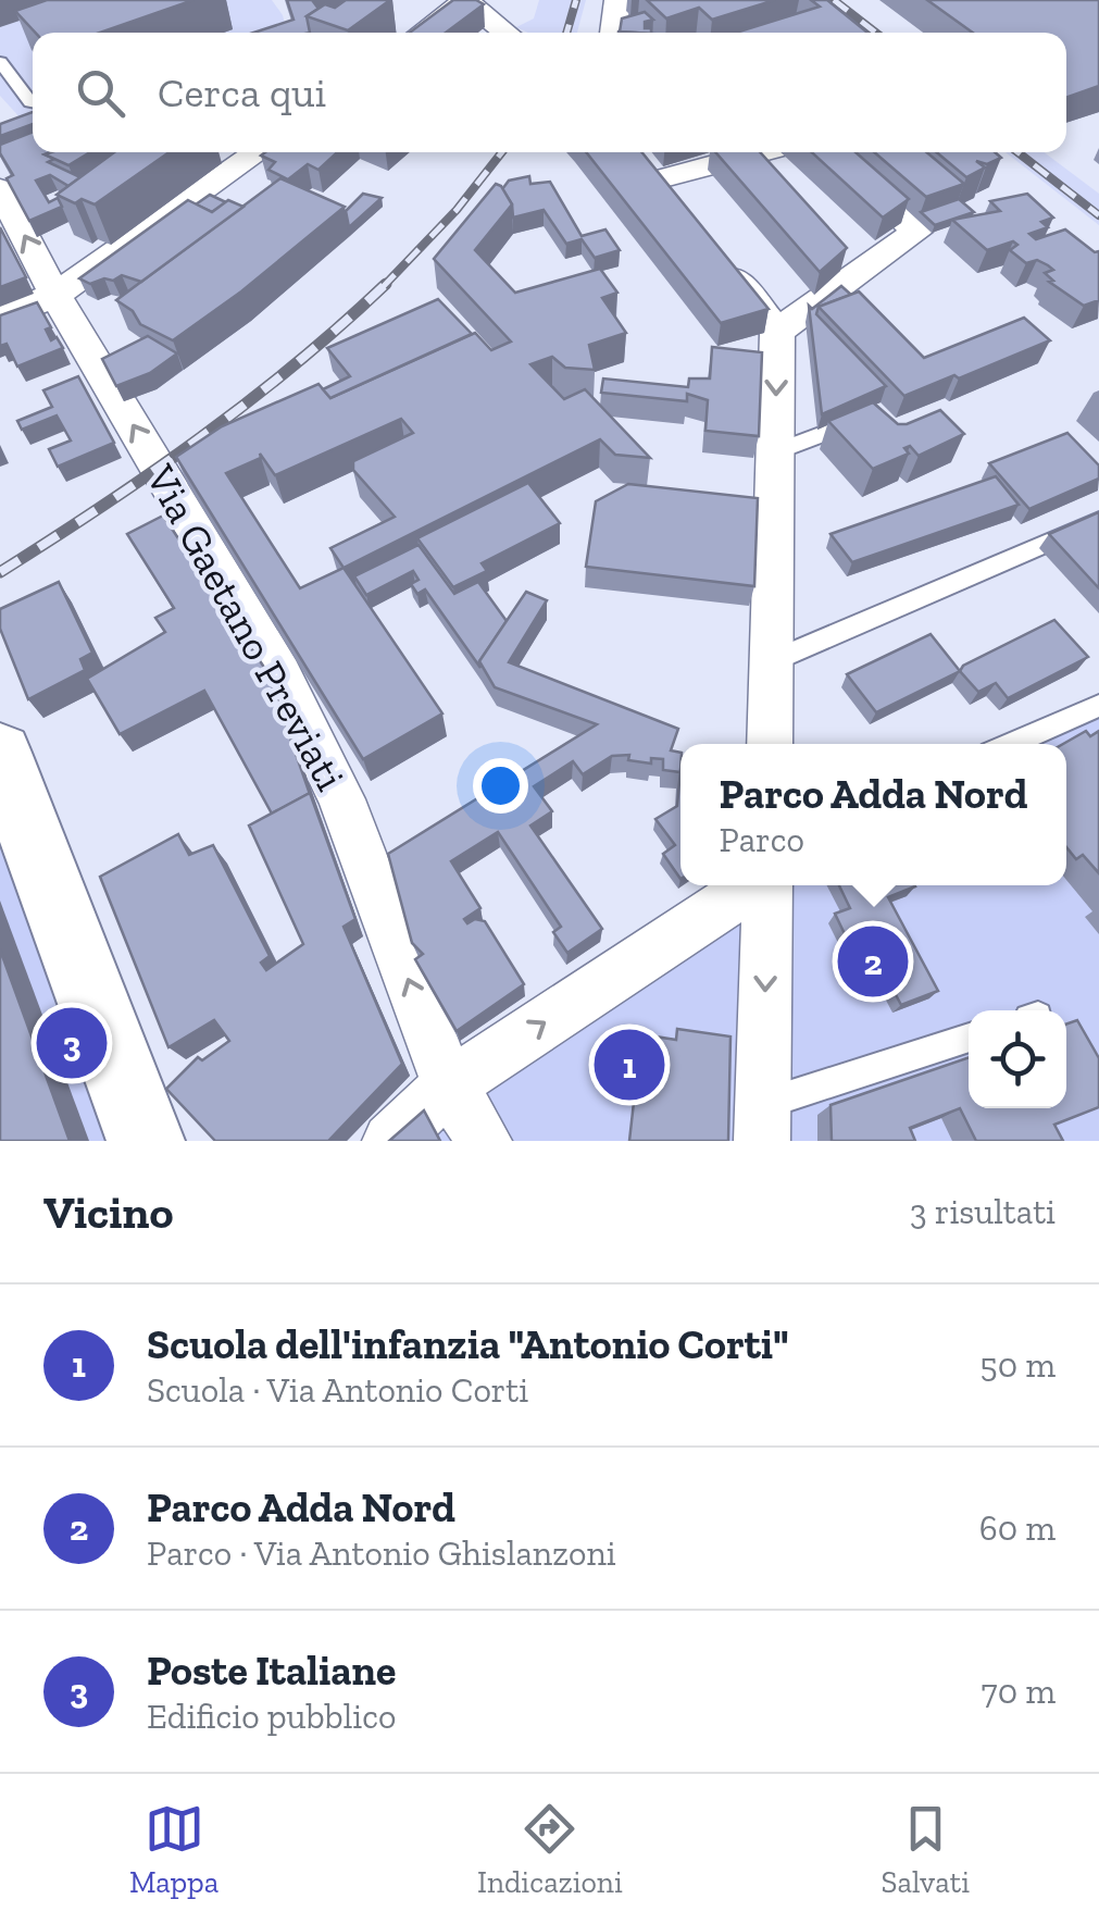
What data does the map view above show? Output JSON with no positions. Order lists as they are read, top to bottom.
{
  "streets": {
    "street": ["Via Gaetano Previati"]
  },
  "one_way": ["Via Gaetano Previati"],
  "page": {
    "search": "Cerca qui",
    "popup": ["Parco Adda Nord", "Parco"],
    "pins": ["2", "3", "1"],
    "heading": ["Vicino", "3 risultati"],
    "list": [
      {
        "mark": "1",
        "name": "Scuola dell'infanzia \"Antonio Corti\"",
        "note": "Scuola · Via Antonio Corti",
        "value": "50 m"
      },
      {
        "mark": "2",
        "name": "Parco Adda Nord",
        "note": "Parco · Via Antonio Ghislanzoni",
        "value": "60 m"
      },
      {
        "mark": "3",
        "name": "Poste Italiane",
        "note": "Edificio pubblico",
        "value": "70 m"
      }
    ],
    "nav": ["Mappa", "Indicazioni", "Salvati"]
  }
}
